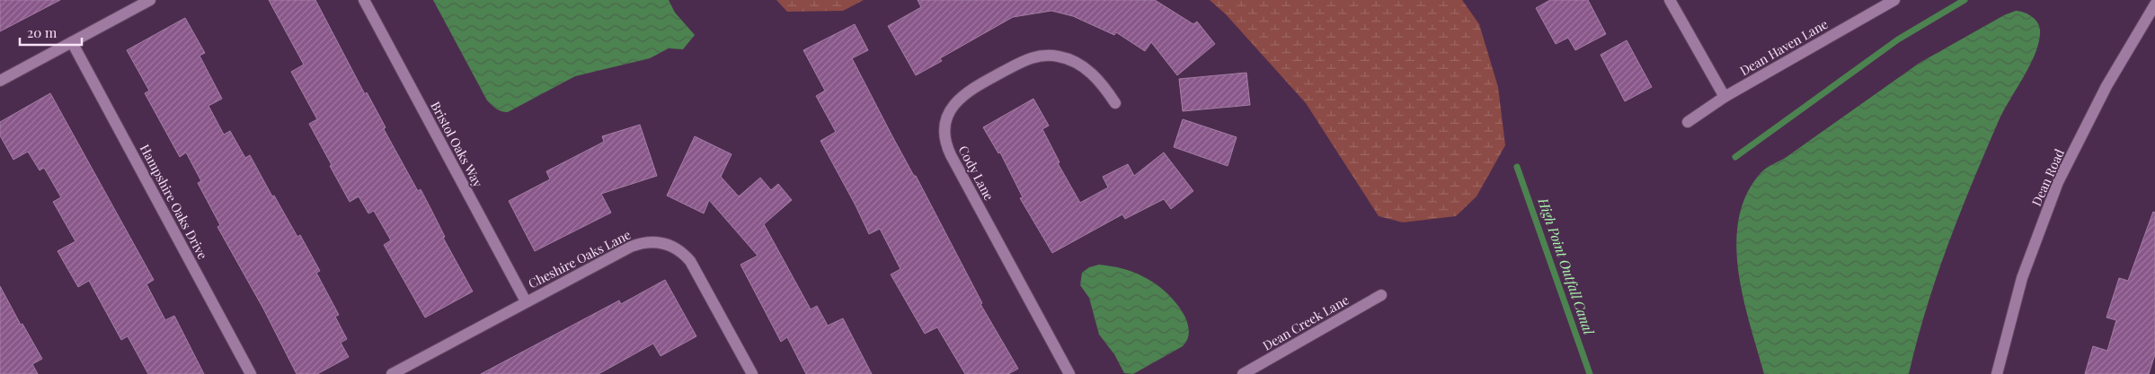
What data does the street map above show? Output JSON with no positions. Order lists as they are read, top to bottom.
{
  "streets": {
    "street": [
      "Dean Haven Lane",
      "Bristol Oaks Way",
      "Cody Lane",
      "Dean Road",
      "Hampshire Oaks Drive",
      "Cheshire Oaks Lane",
      "Dean Creek Lane"
    ]
  },
  "crossings": [
    ["Bristol Oaks Way", "Cheshire Oaks Lane"]
  ],
  "water": ["High Point Outfall Canal"],
  "scale_bar": "20 m"
}
